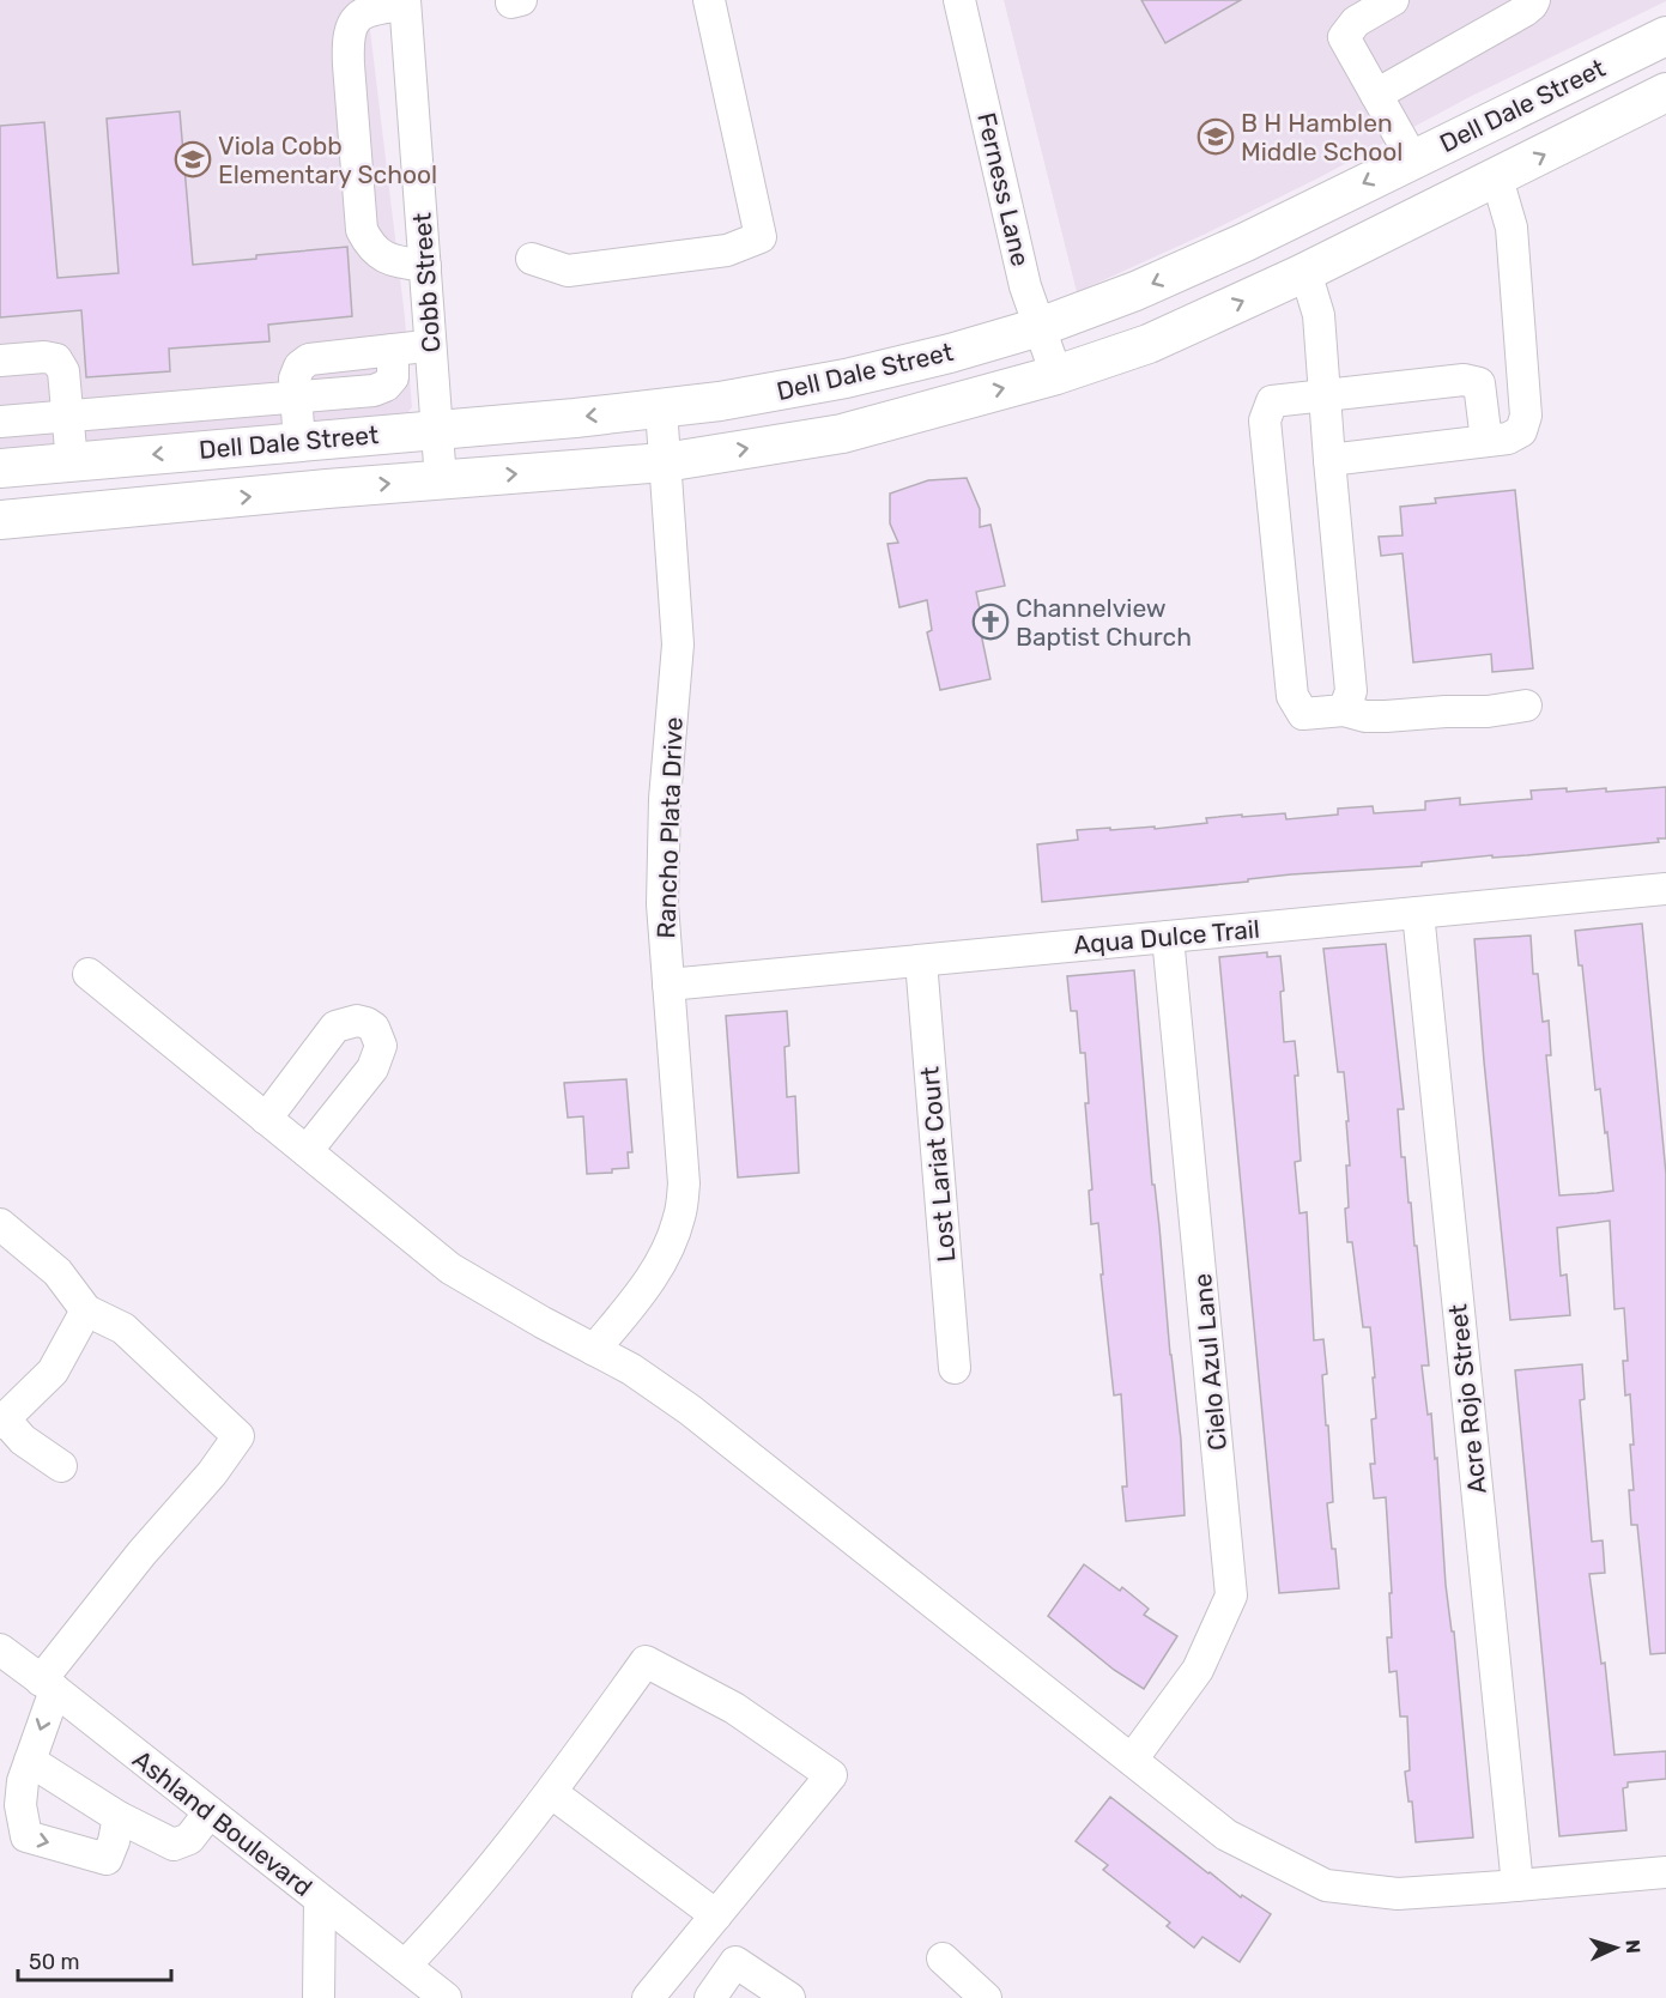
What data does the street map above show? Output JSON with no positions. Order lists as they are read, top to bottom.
{
  "streets": {
    "main road": ["Dell Dale Street"],
    "street": [
      "Ferness Lane",
      "Cobb Street",
      "Rancho Plata Drive",
      "Aqua Dulce Trail",
      "Lost Lariat Court",
      "Cielo Azul Lane",
      "Acre Rojo Street",
      "Ashland Boulevard"
    ]
  },
  "crossings": [
    ["Dell Dale Street", "Ferness Lane"],
    ["Dell Dale Street", "Cobb Street"],
    ["Dell Dale Street", "Rancho Plata Drive"],
    ["Rancho Plata Drive", "Aqua Dulce Trail"],
    ["Aqua Dulce Trail", "Lost Lariat Court"],
    ["Aqua Dulce Trail", "Cielo Azul Lane"],
    ["Aqua Dulce Trail", "Acre Rojo Street"]
  ],
  "places": {
    "school or university": ["B H Hamblen Middle School", "Viola Cobb Elementary School"],
    "church": ["Channelview Baptist Church"]
  },
  "scale_bar": "50 m",
  "north": "right"
}
